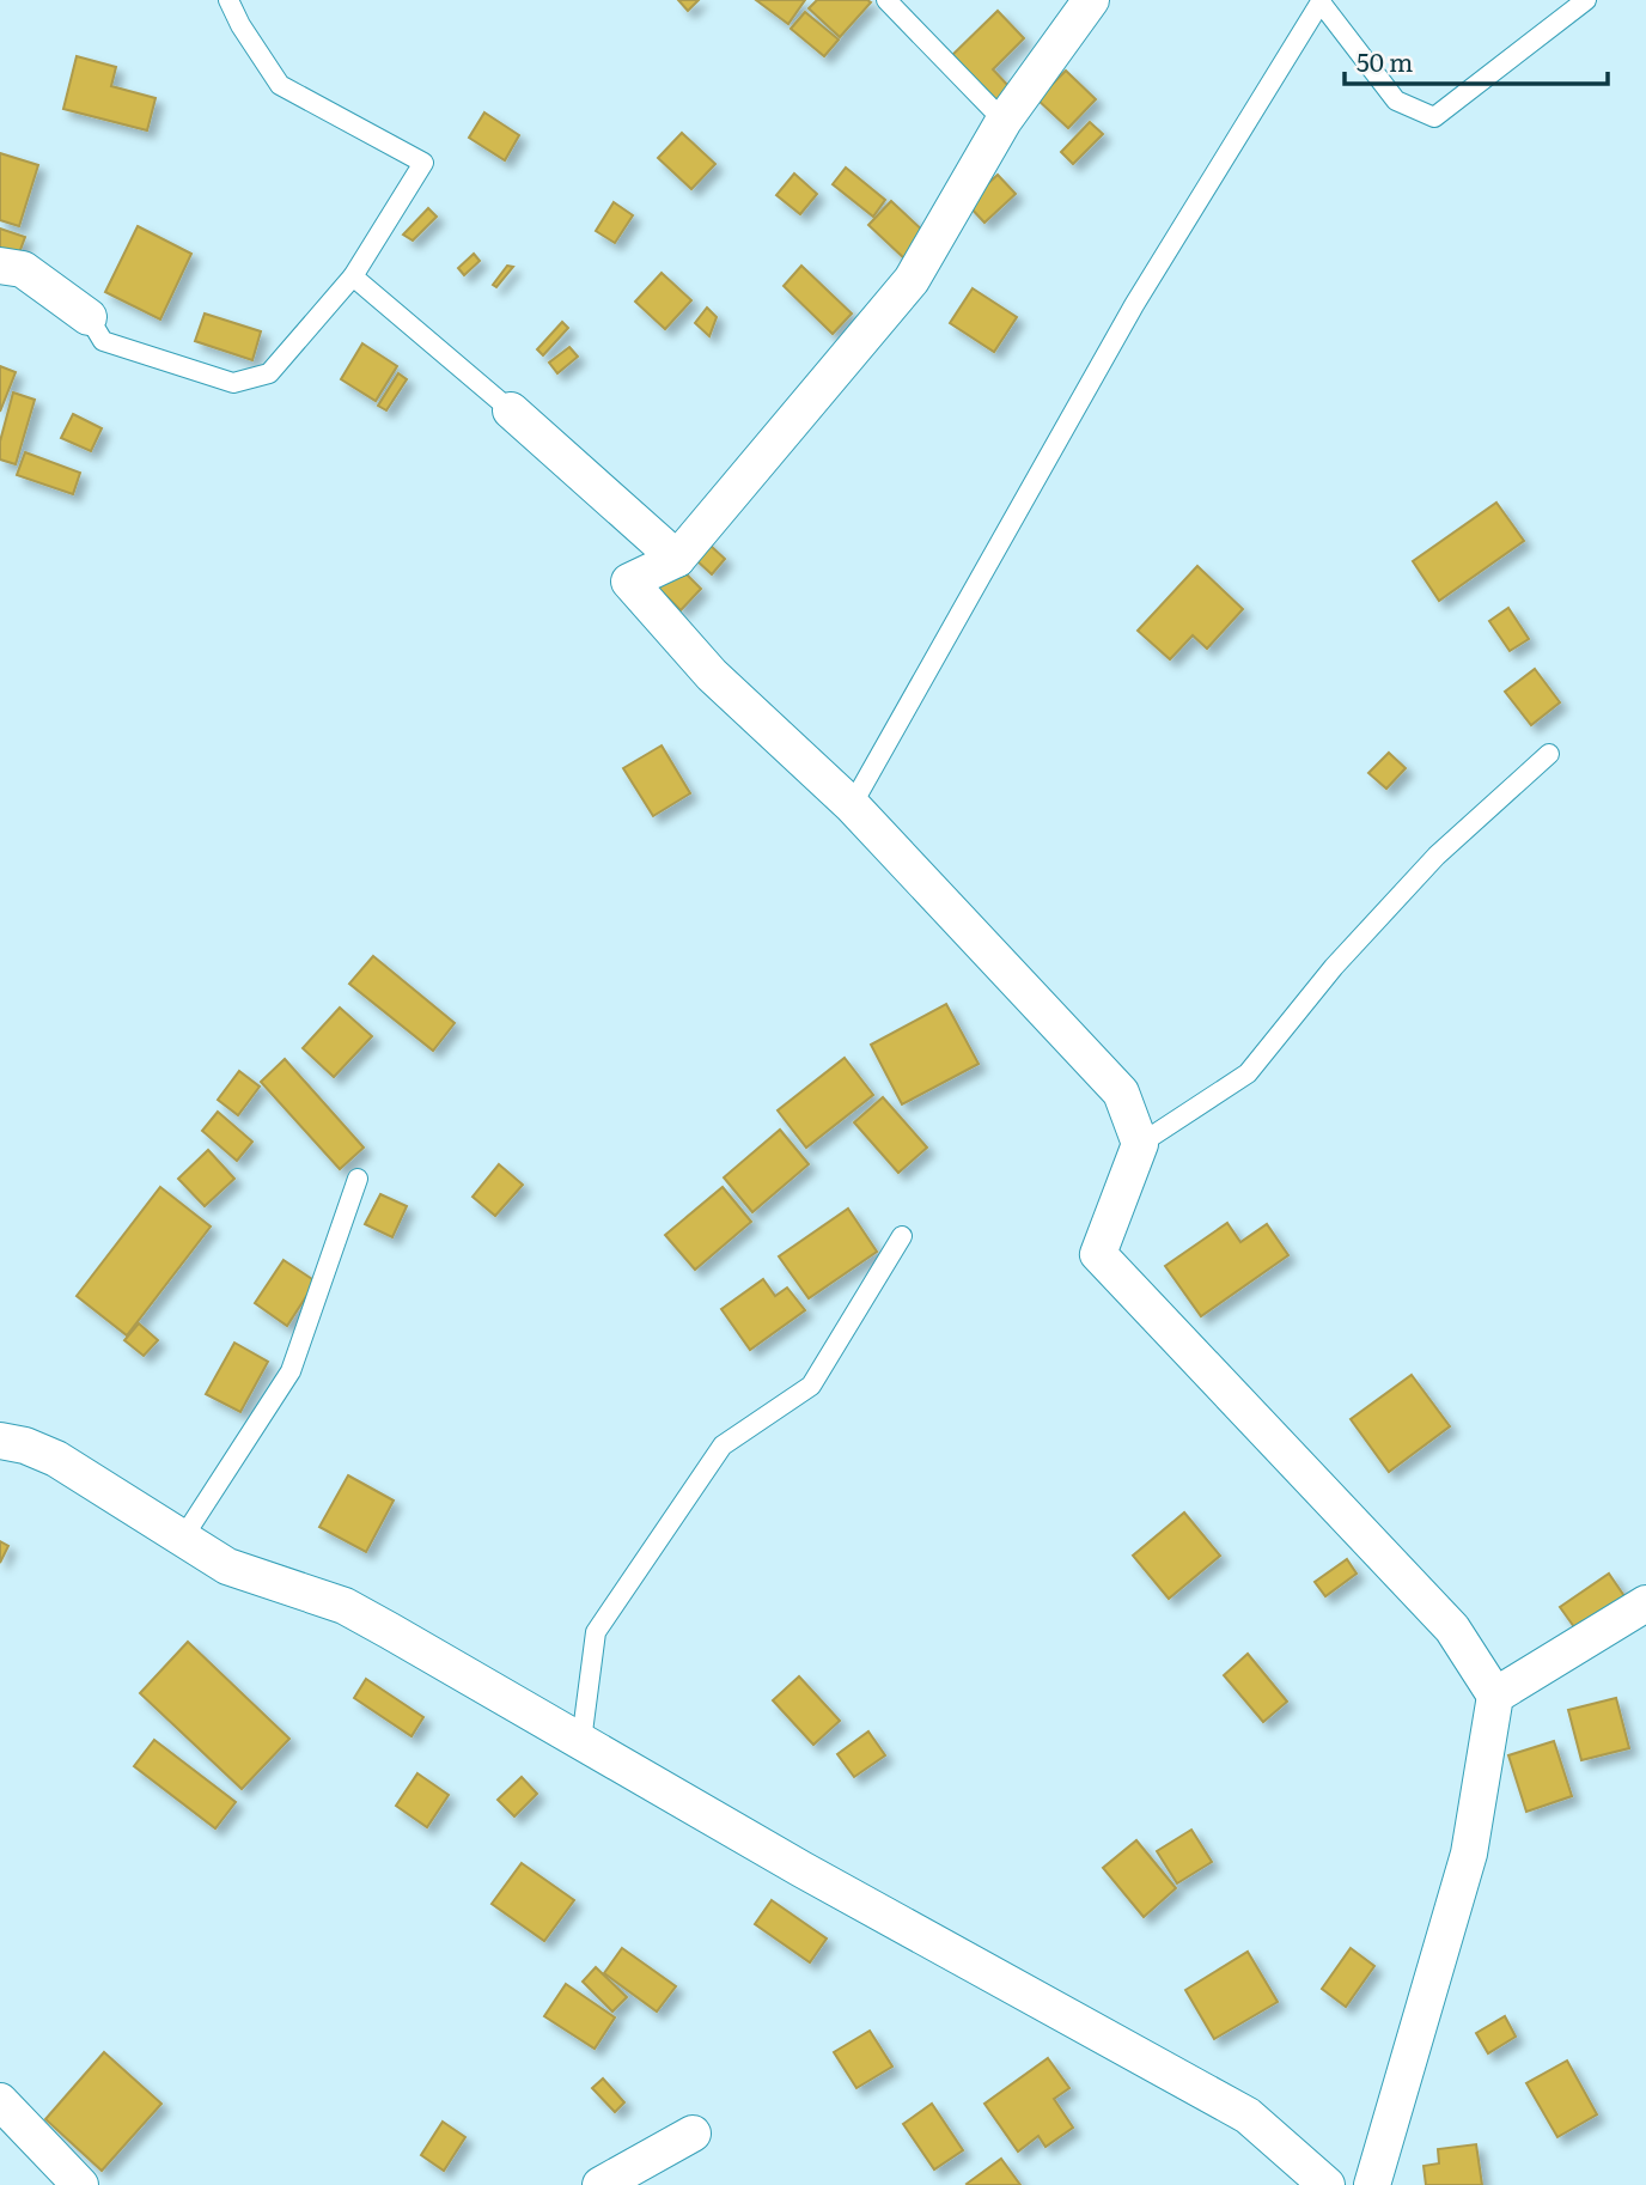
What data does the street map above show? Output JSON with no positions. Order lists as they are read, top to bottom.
{
  "scale_bar": "50 m"
}
